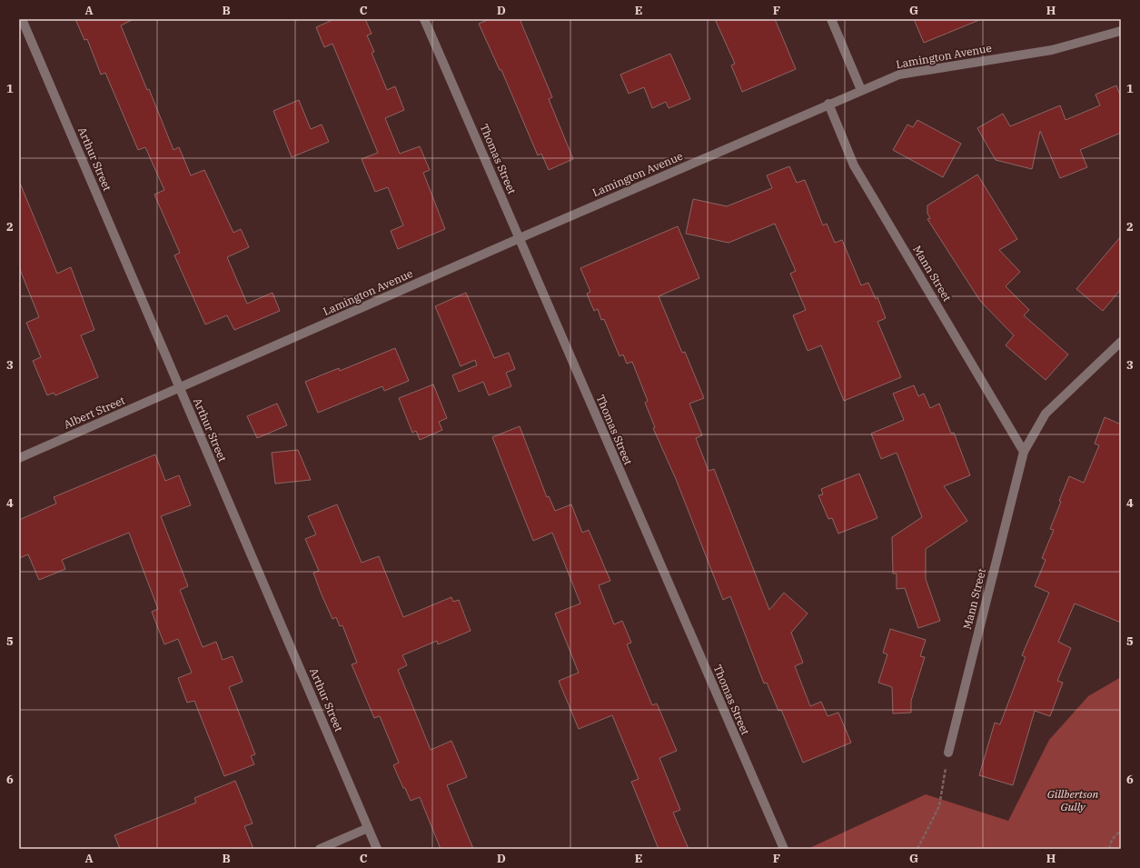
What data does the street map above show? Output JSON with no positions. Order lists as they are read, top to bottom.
{
  "streets": {
    "street": [
      "Lamington Avenue",
      "Arthur Street",
      "Thomas Street",
      "Mann Street",
      "Albert Street"
    ]
  },
  "crossings": [
    ["Lamington Avenue", "Arthur Street"],
    ["Lamington Avenue", "Thomas Street"],
    ["Lamington Avenue", "Mann Street"],
    ["Lamington Avenue", "Albert Street"],
    ["Arthur Street", "Albert Street"]
  ],
  "parks": ["Gillbertson Gully"],
  "grid": {
    "columns": [
      "A",
      "B",
      "C",
      "D",
      "E",
      "F",
      "G",
      "H"
    ],
    "rows": [
      "1",
      "2",
      "3",
      "4",
      "5",
      "6"
    ]
  }
}
